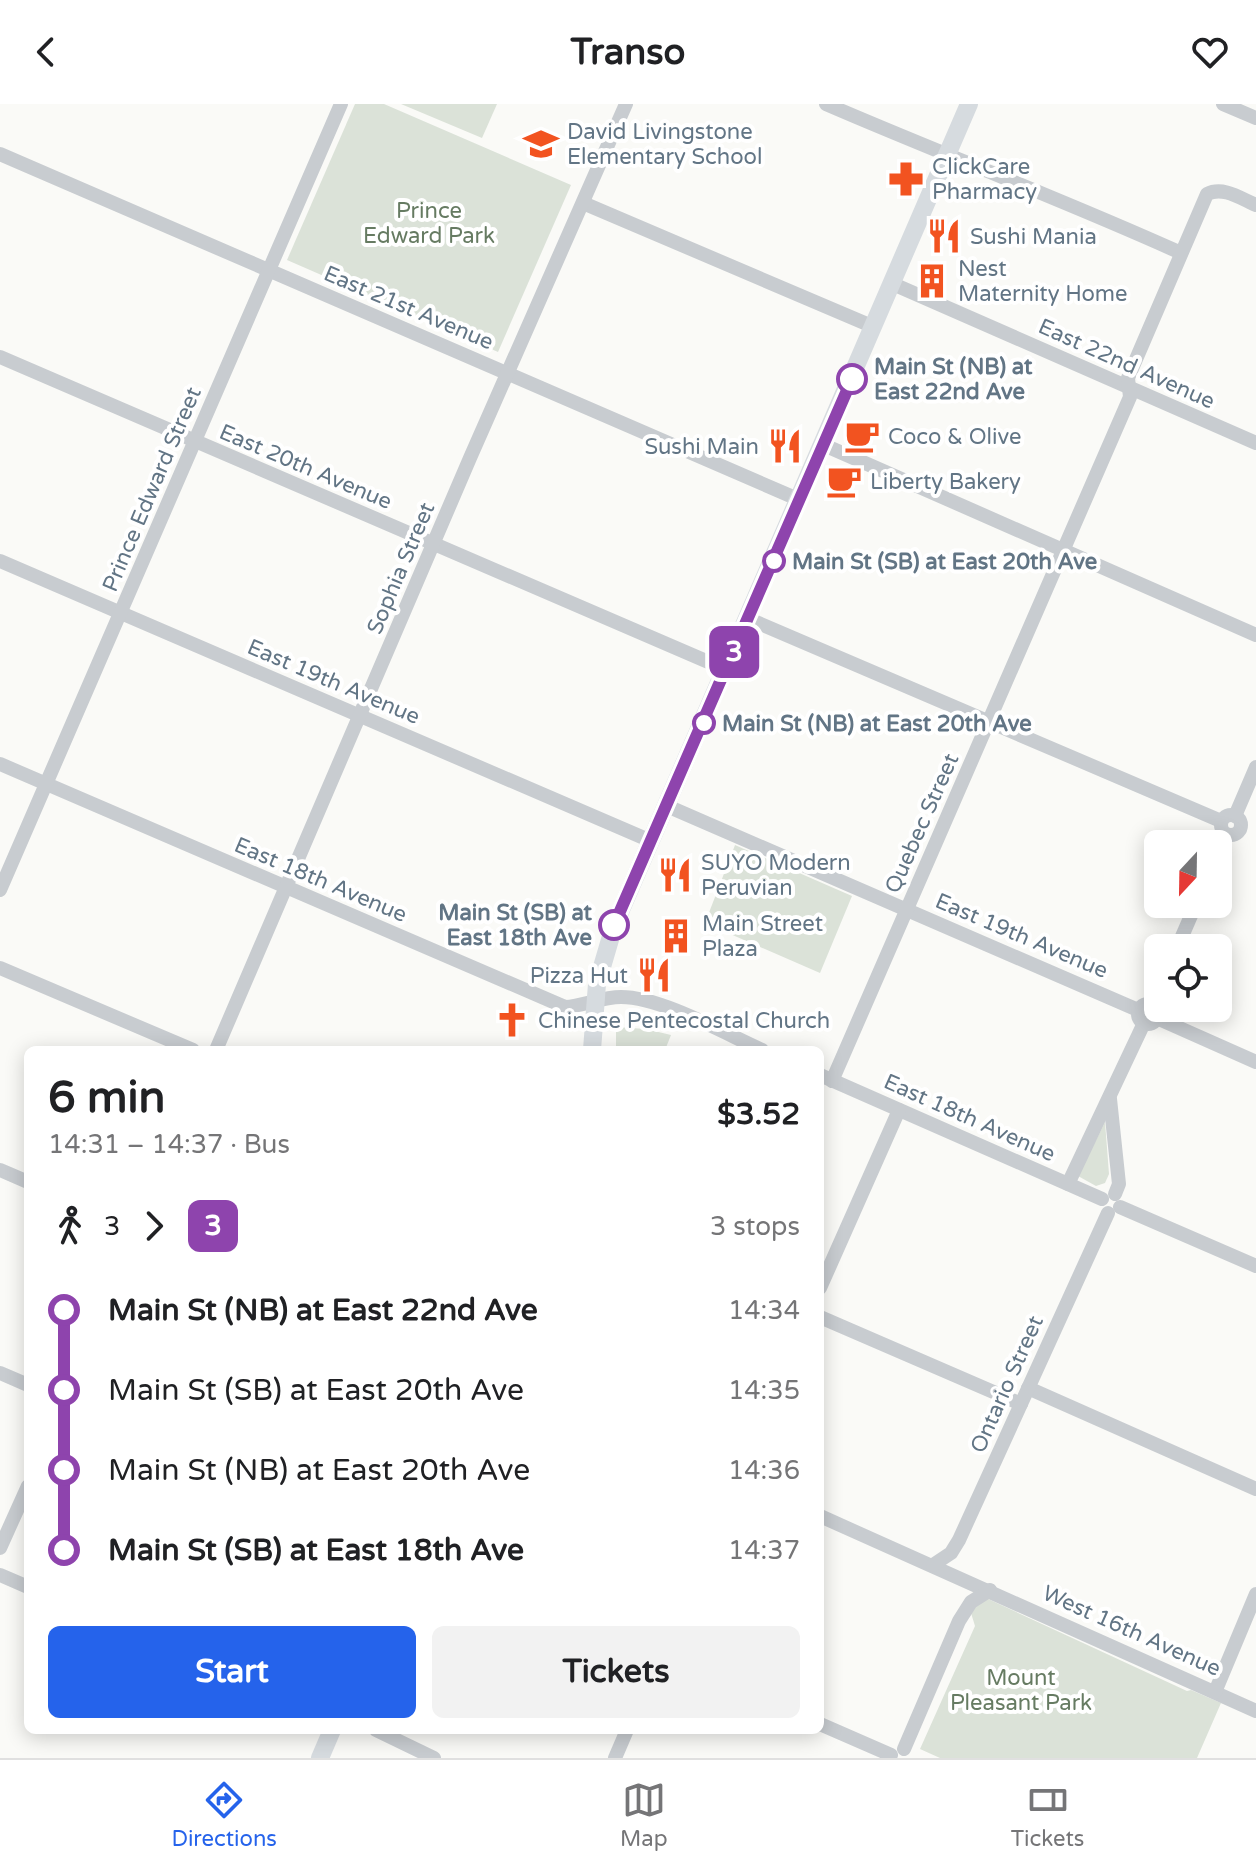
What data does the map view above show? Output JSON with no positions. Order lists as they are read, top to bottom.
{
  "streets": {
    "street": [
      "East 21st Avenue",
      "East 22nd Avenue",
      "East 20th Avenue",
      "Prince Edward Street",
      "Sophia Street",
      "East 19th Avenue",
      "Quebec Street",
      "East 18th Avenue",
      "Ontario Street",
      "West 16th Avenue"
    ]
  },
  "crossings": [
    ["East 21st Avenue", "Prince Edward Street"],
    ["East 21st Avenue", "Sophia Street"],
    ["East 22nd Avenue", "Quebec Street"],
    ["East 20th Avenue", "Prince Edward Street"],
    ["East 20th Avenue", "Sophia Street"],
    ["Prince Edward Street", "East 19th Avenue"],
    ["Prince Edward Street", "East 18th Avenue"],
    ["Sophia Street", "East 19th Avenue"],
    ["Sophia Street", "East 18th Avenue"],
    ["East 19th Avenue", "Quebec Street"],
    ["Quebec Street", "East 18th Avenue"],
    ["East 18th Avenue", "Ontario Street"],
    ["Ontario Street", "West 16th Avenue"]
  ],
  "parks": ["Prince Edward Park", "Mount Pleasant Park"],
  "places": {
    "school or university": ["David Livingstone Elementary School"],
    "pharmacy": ["ClickCare Pharmacy"],
    "restaurant": [
      "Sushi Mania",
      "Sushi Main",
      "SUYO Modern Peruvian",
      "Pizza Hut"
    ],
    "building": ["Nest Maternity Home", "Main Street Plaza"],
    "other": [
      "Main St (NB) at East 22nd Ave",
      "Main St (SB) at East 20th Ave",
      "Main St (NB) at East 20th Ave",
      "Main St (SB) at East 18th Ave"
    ],
    "cafe": ["Coco & Olive", "Liberty Bakery"],
    "church": ["Chinese Pentecostal Church"]
  },
  "lines": ["bus line 3"],
  "north": "bottom",
  "page": {
    "header": "Transo",
    "on_map": "3",
    "heading": ["6 min", "14:31 – 14:37 · Bus", "$3.52"],
    "legs": ["3", "3", "3 stops"],
    "list": [
      {
        "name": "Main St (NB) at East 22nd Ave",
        "value": "14:34"
      },
      {
        "name": "Main St (SB) at East 20th Ave",
        "value": "14:35"
      },
      {
        "name": "Main St (NB) at East 20th Ave",
        "value": "14:36"
      },
      {
        "name": "Main St (SB) at East 18th Ave",
        "value": "14:37"
      }
    ],
    "buttons": ["Start", "Tickets"],
    "tabs": ["Directions", "Map", "Tickets"]
  }
}
